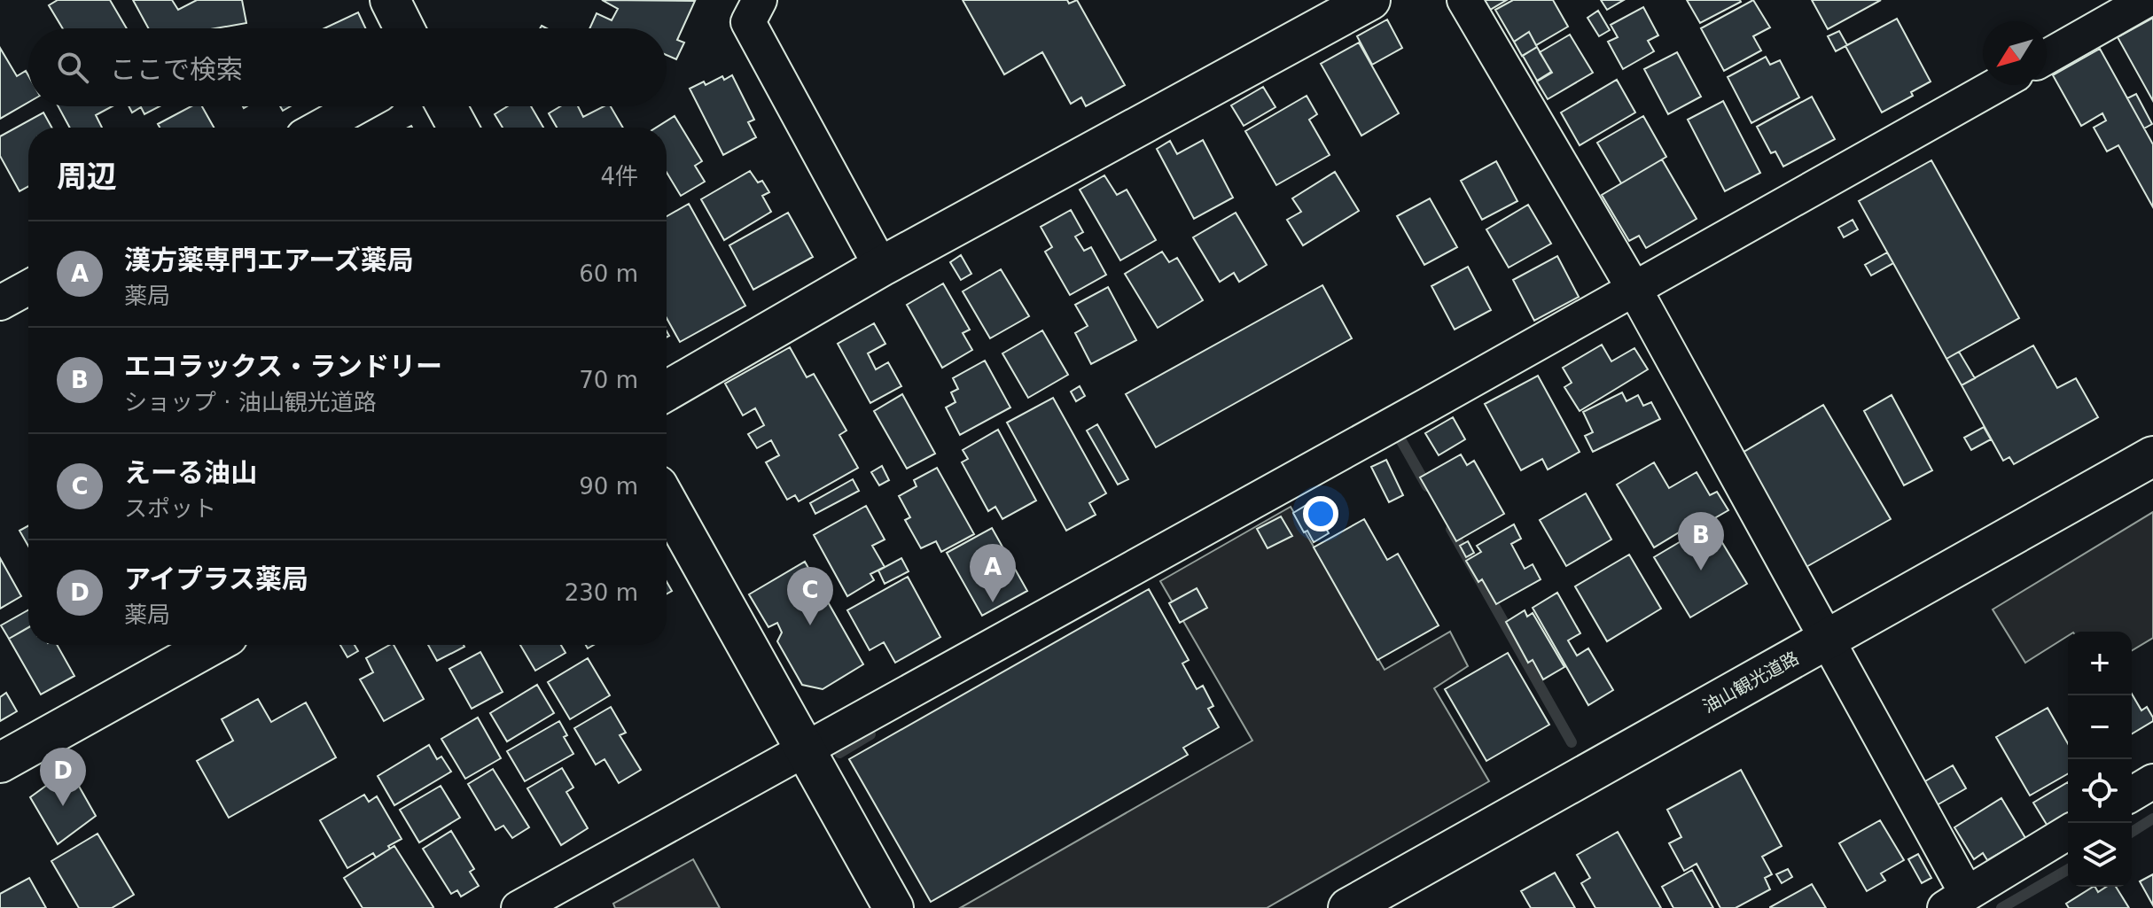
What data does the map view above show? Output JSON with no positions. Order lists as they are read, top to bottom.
{
  "streets": {
    "street": ["油山観光道路"]
  },
  "north": "bottom left",
  "page": {
    "search": "ここで検索",
    "heading": ["周辺", "4件"],
    "list": [
      {
        "mark": "A",
        "name": "漢方薬専門エアーズ薬局",
        "note": "薬局",
        "value": "60 m"
      },
      {
        "mark": "B",
        "name": "エコラックス・ランドリー",
        "note": "ショップ · 油山観光道路",
        "value": "70 m"
      },
      {
        "mark": "C",
        "name": "えーる油山",
        "note": "スポット",
        "value": "90 m"
      },
      {
        "mark": "D",
        "name": "アイプラス薬局",
        "note": "薬局",
        "value": "230 m"
      }
    ],
    "pins": [
      "B",
      "A",
      "C",
      "D"
    ],
    "map_buttons": ["+", "−"]
  }
}
